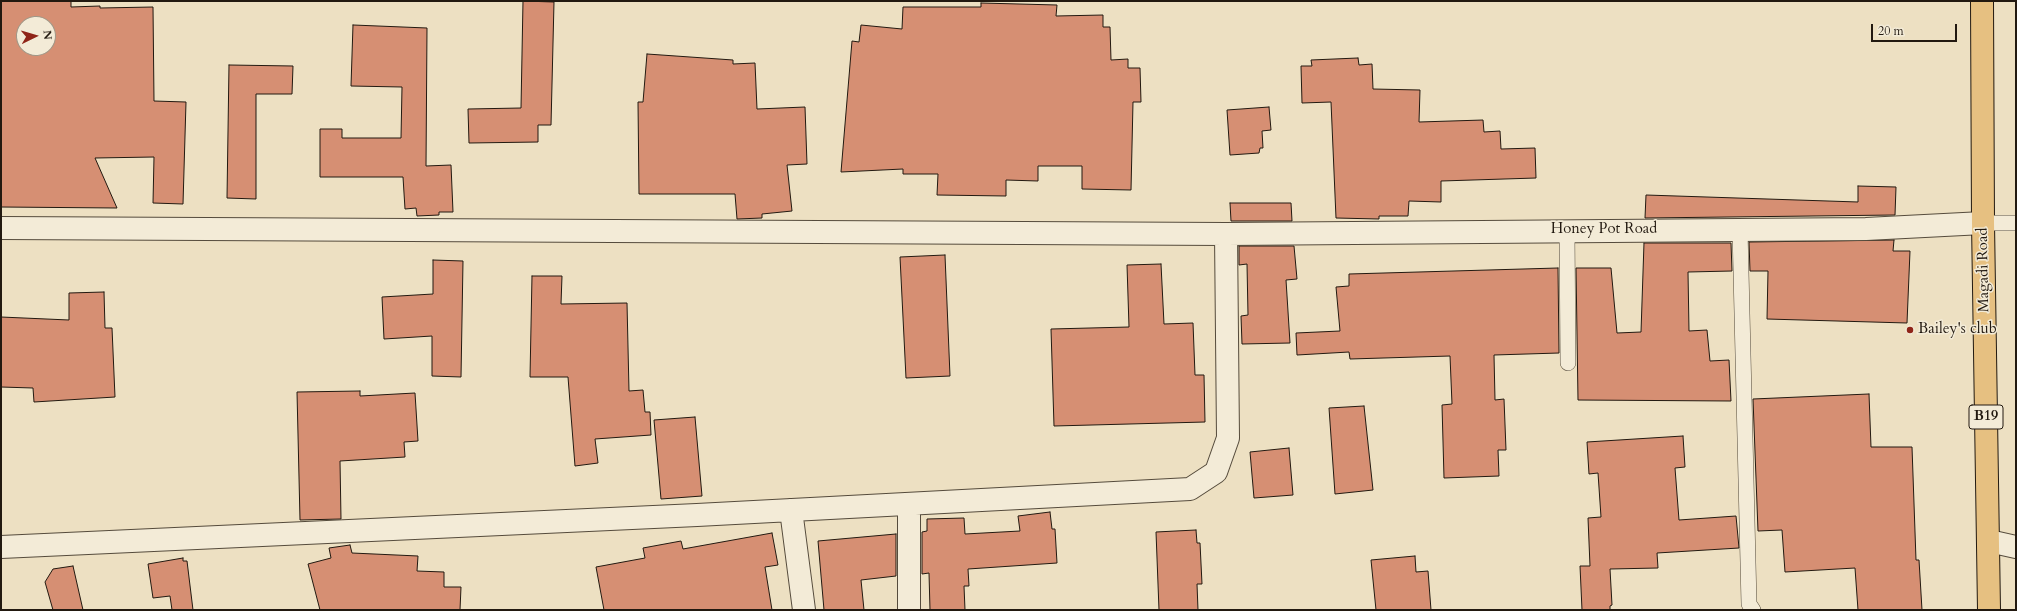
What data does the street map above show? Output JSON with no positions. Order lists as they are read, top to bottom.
{
  "streets": {
    "highway": ["Magadi Road", "B19"],
    "street": ["Honey Pot Road"]
  },
  "crossings": [
    ["Honey Pot Road", "Magadi Road"]
  ],
  "places": ["Bailey's club"],
  "scale_bar": "20 m",
  "north": "right"
}
